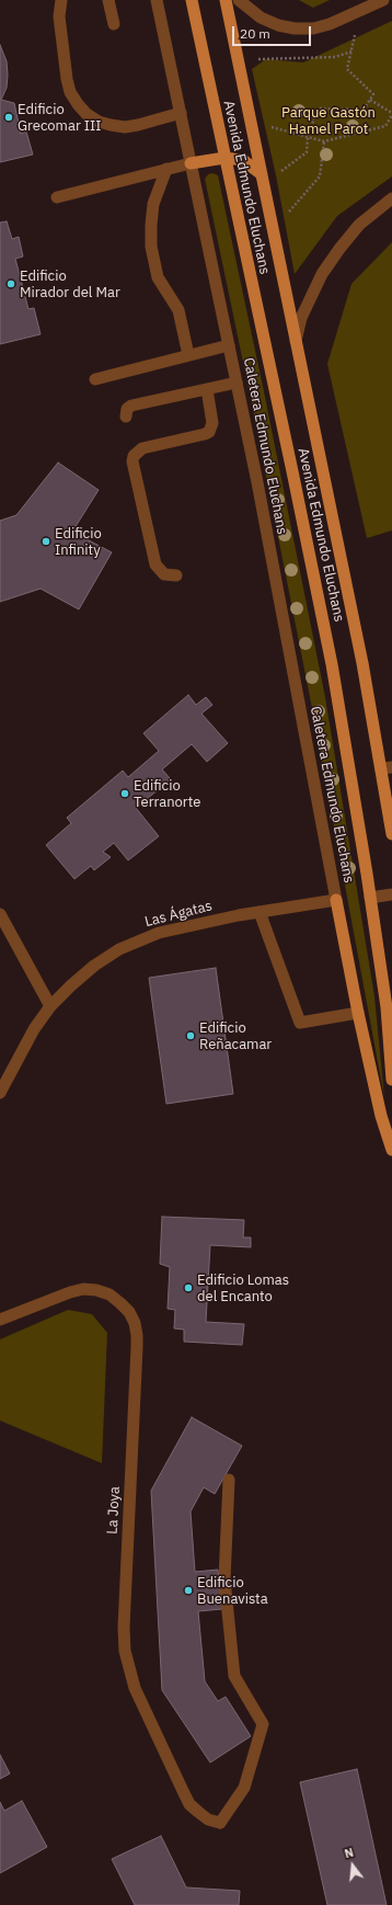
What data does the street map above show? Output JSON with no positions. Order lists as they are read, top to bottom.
{
  "streets": {
    "main road": ["Avenida Edmundo Eluchans"],
    "street": ["Caletera Edmundo Eluchans", "Las Ágatas", "La Joya"]
  },
  "crossings": [
    ["Caletera Edmundo Eluchans", "Las Ágatas"]
  ],
  "parks": ["Parque Gastón Hamel Parot"],
  "places": [
    "Edificio Grecomar III",
    "Edificio Mirador del Mar",
    "Edificio Infinity",
    "Edificio Terranorte",
    "Edificio Reñacamar",
    "Edificio Lomas del Encanto",
    "Edificio Buenavista"
  ],
  "scale_bar": "20 m",
  "north": "top"
}
